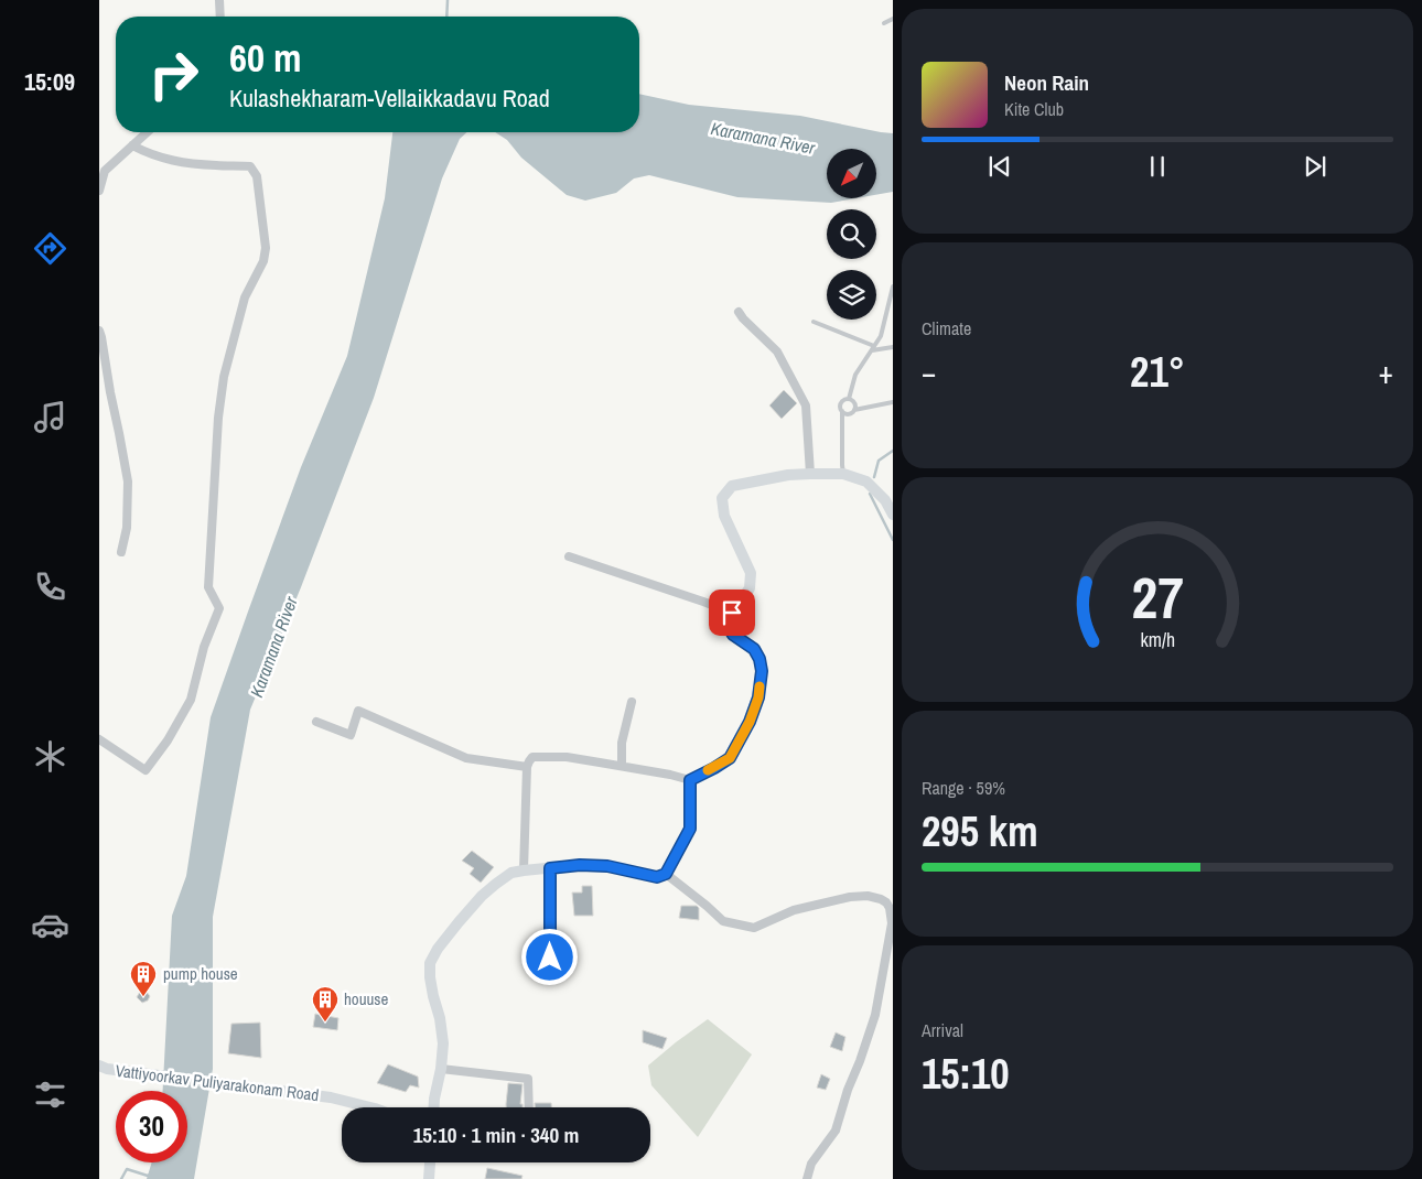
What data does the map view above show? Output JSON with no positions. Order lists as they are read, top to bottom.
{
  "streets": {
    "street": ["Vattiyoorkav Puliyarakonam Road"]
  },
  "water": ["Karamana River"],
  "places": {
    "building": ["pump house", "houuse"]
  },
  "north": "bottom left",
  "page": {
    "tabs": "15:09",
    "turn": ["60 m", "Kulashekharam-Vellaikkadavu Road"],
    "song": ["Neon Rain", "Kite Club"],
    "tile": [
      "Climate",
      ["Range · 59%", "295 km"],
      ["Arrival", "15:10"]
    ],
    "heat": ["−", "21°", "+"],
    "limit": "30",
    "trip": "15:10 · 1 min · 340 m",
    "gauge": ["27", "km/h"]
  }
}
